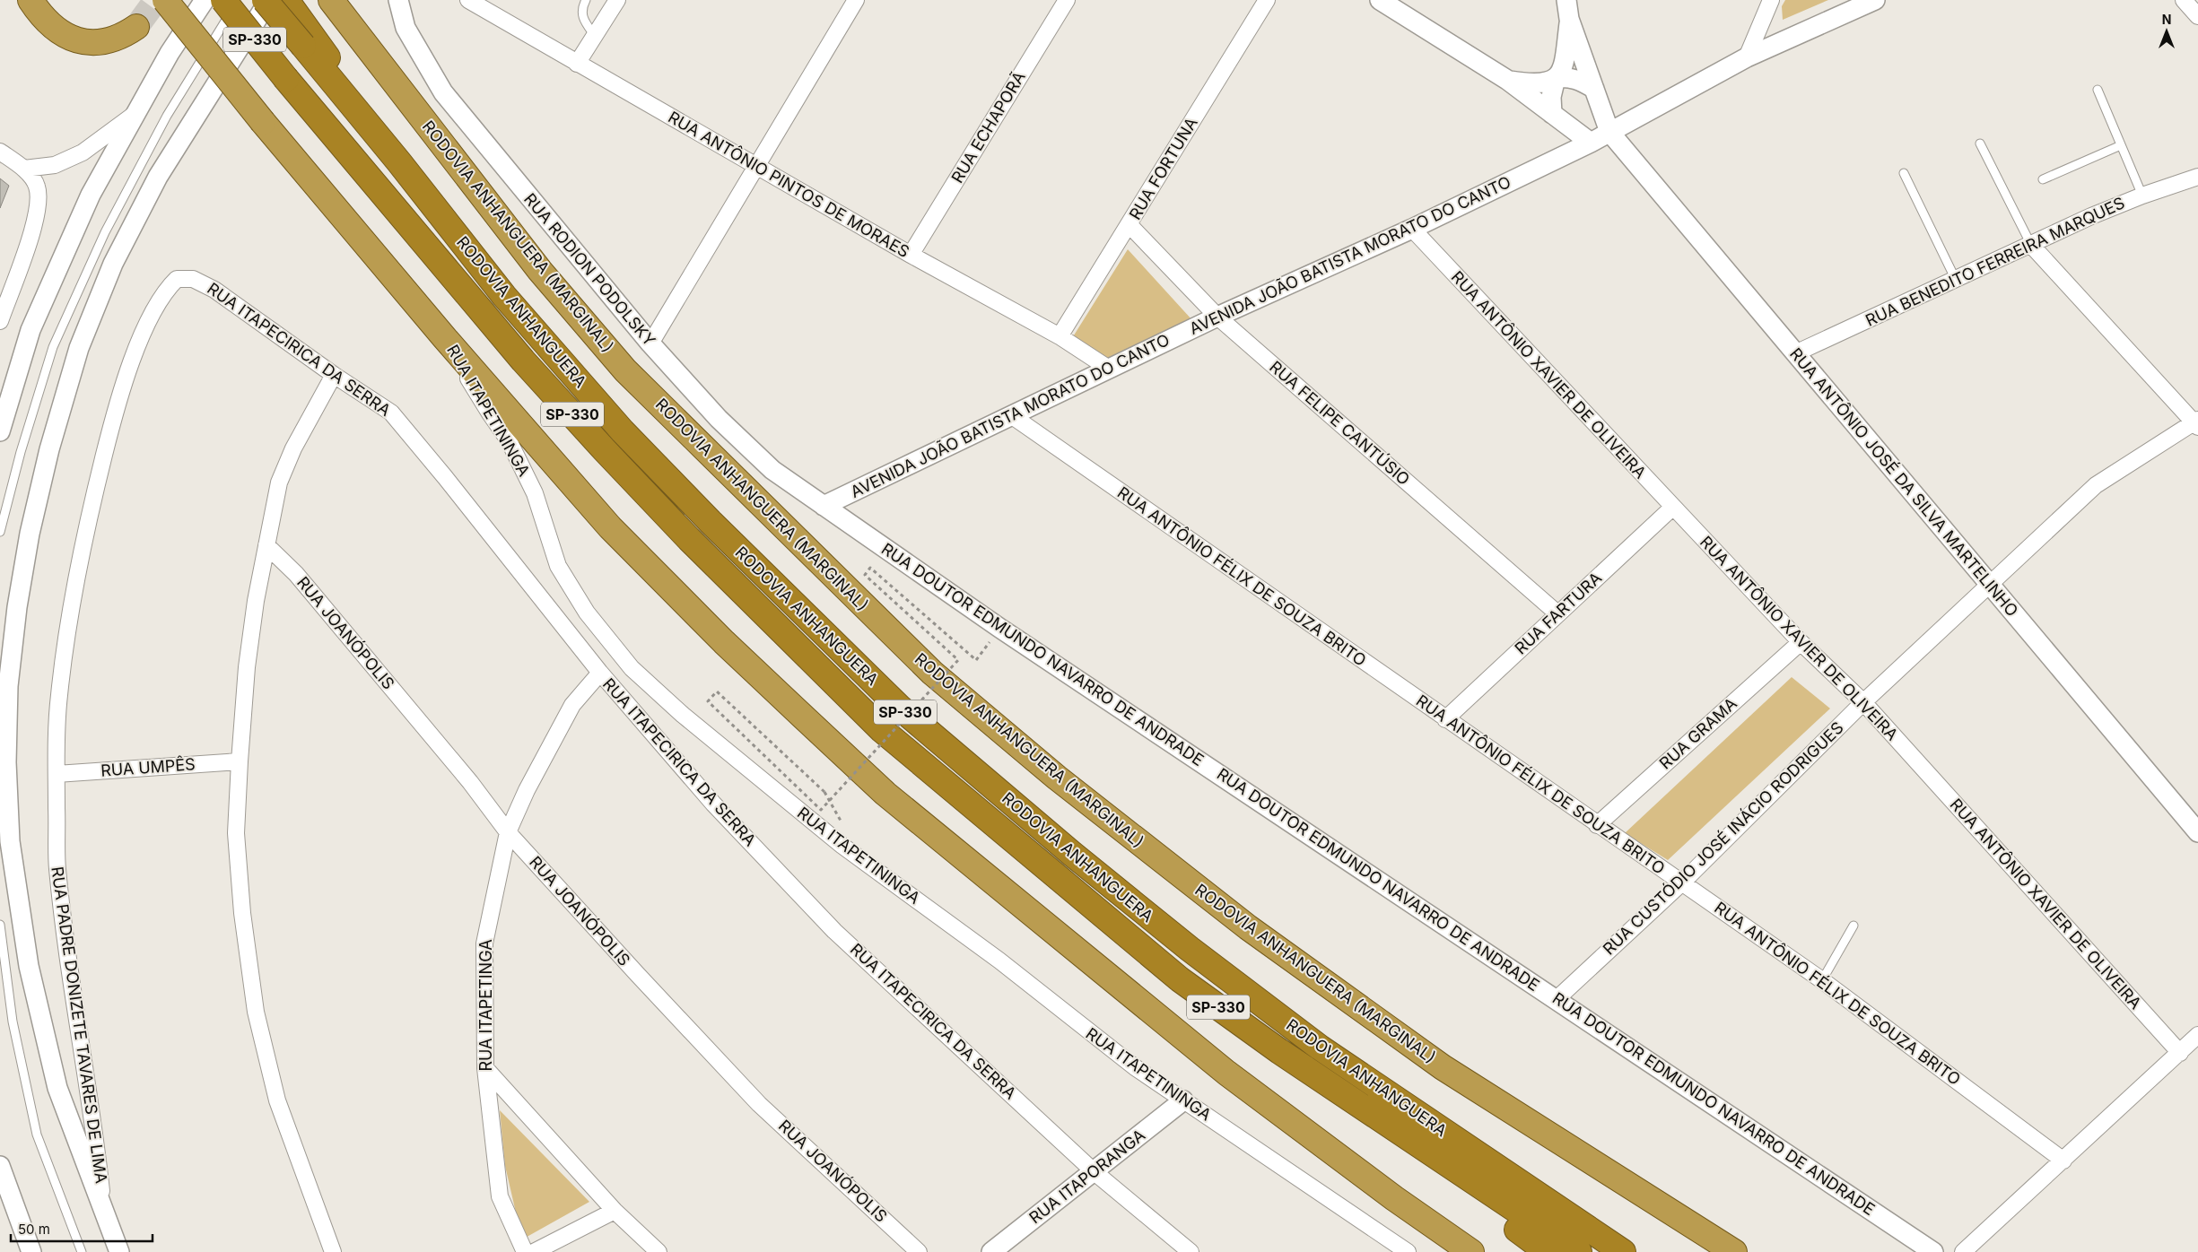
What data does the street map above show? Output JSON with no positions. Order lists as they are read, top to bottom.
{
  "streets": {
    "highway": ["SP-330", "RODOVIA ANHANGUERA (MARGINAL)", "RODOVIA ANHANGUERA"],
    "street": [
      "RUA ECHAPORÃ",
      "RUA FORTUNA",
      "RUA ANTÔNIO PINTOS DE MORAES",
      "AVENIDA JOÃO BATISTA MORATO DO CANTO",
      "RUA BENEDITO FERREIRA MARQUES",
      "RUA RODION PODOLSKY",
      "RUA ITAPECIRICA DA SERRA",
      "RUA ANTÔNIO XAVIER DE OLIVEIRA",
      "RUA ITAPETININGA",
      "RUA FELIPE CANTÚSIO",
      "RUA ANTÔNIO JOSÉ DA SILVA MARTELINHO",
      "RUA ANTÔNIO FÉLIX DE SOUZA BRITO",
      "RUA FARTURA",
      "RUA JOANÓPOLIS",
      "RUA DOUTOR EDMUNDO NAVARRO DE ANDRADE",
      "RUA GRAMA",
      "RUA UMPÊS",
      "RUA CUSTÓDIO JOSÉ INÁCIO RODRIGUES",
      "RUA ITAPETINGA",
      "RUA PADRE DONIZETE TAVARES DE LIMA",
      "RUA ITAPORANGA"
    ]
  },
  "crossings": [
    ["RUA ECHAPORÃ", "RUA ANTÔNIO PINTOS DE MORAES"],
    ["RUA FORTUNA", "RUA ANTÔNIO PINTOS DE MORAES"],
    ["RUA FORTUNA", "RUA FELIPE CANTÚSIO"],
    ["RUA ANTÔNIO PINTOS DE MORAES", "AVENIDA JOÃO BATISTA MORATO DO CANTO"],
    ["AVENIDA JOÃO BATISTA MORATO DO CANTO", "RUA RODION PODOLSKY"],
    ["AVENIDA JOÃO BATISTA MORATO DO CANTO", "RUA ANTÔNIO XAVIER DE OLIVEIRA"],
    ["AVENIDA JOÃO BATISTA MORATO DO CANTO", "RUA FELIPE CANTÚSIO"],
    ["AVENIDA JOÃO BATISTA MORATO DO CANTO", "RUA ANTÔNIO JOSÉ DA SILVA MARTELINHO"],
    ["AVENIDA JOÃO BATISTA MORATO DO CANTO", "RUA ANTÔNIO FÉLIX DE SOUZA BRITO"],
    ["AVENIDA JOÃO BATISTA MORATO DO CANTO", "RUA DOUTOR EDMUNDO NAVARRO DE ANDRADE"],
    ["RUA BENEDITO FERREIRA MARQUES", "RUA ANTÔNIO JOSÉ DA SILVA MARTELINHO"],
    ["RUA RODION PODOLSKY", "RUA DOUTOR EDMUNDO NAVARRO DE ANDRADE"],
    ["RUA ITAPECIRICA DA SERRA", "RUA ITAPETINGA"],
    ["RUA ITAPECIRICA DA SERRA", "RUA PADRE DONIZETE TAVARES DE LIMA"],
    ["RUA ITAPECIRICA DA SERRA", "RUA ITAPORANGA"],
    ["RUA ANTÔNIO XAVIER DE OLIVEIRA", "RUA FARTURA"],
    ["RUA ANTÔNIO XAVIER DE OLIVEIRA", "RUA GRAMA"],
    ["RUA ANTÔNIO XAVIER DE OLIVEIRA", "RUA CUSTÓDIO JOSÉ INÁCIO RODRIGUES"],
    ["RUA ITAPETININGA", "RUA ITAPORANGA"],
    ["RUA FELIPE CANTÚSIO", "RUA FARTURA"],
    ["RUA ANTÔNIO JOSÉ DA SILVA MARTELINHO", "RUA CUSTÓDIO JOSÉ INÁCIO RODRIGUES"],
    ["RUA ANTÔNIO FÉLIX DE SOUZA BRITO", "RUA FARTURA"],
    ["RUA ANTÔNIO FÉLIX DE SOUZA BRITO", "RUA GRAMA"],
    ["RUA ANTÔNIO FÉLIX DE SOUZA BRITO", "RUA CUSTÓDIO JOSÉ INÁCIO RODRIGUES"],
    ["RUA JOANÓPOLIS", "RUA ITAPETINGA"],
    ["RUA DOUTOR EDMUNDO NAVARRO DE ANDRADE", "RUA CUSTÓDIO JOSÉ INÁCIO RODRIGUES"],
    ["RUA UMPÊS", "RUA PADRE DONIZETE TAVARES DE LIMA"]
  ],
  "scale_bar": "50 m",
  "north": "top"
}
